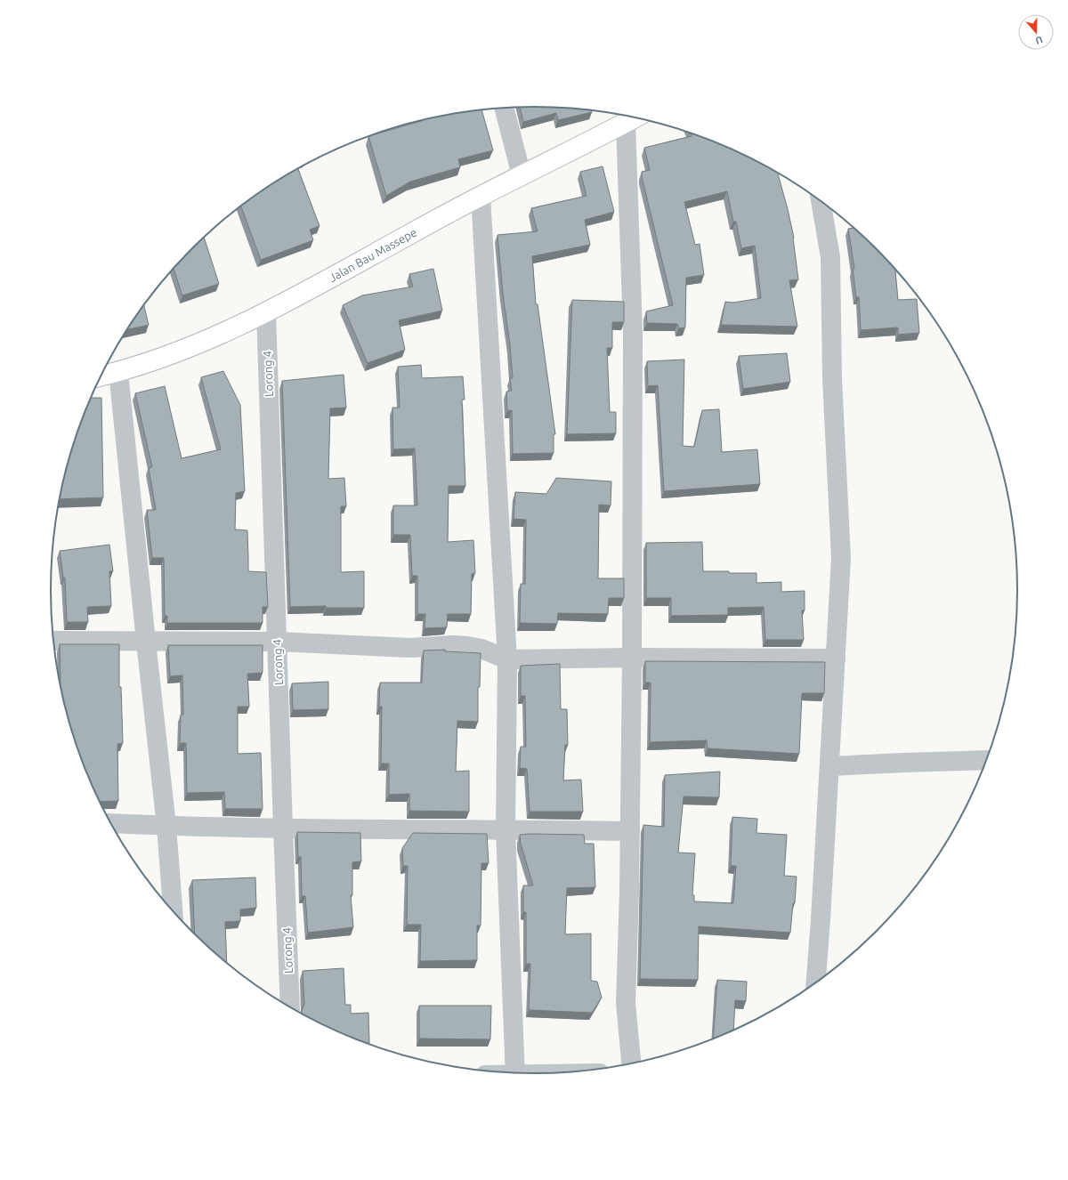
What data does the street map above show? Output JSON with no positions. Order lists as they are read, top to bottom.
{
  "streets": {
    "main road": ["Jalan Bau Massepe"],
    "street": ["Lorong 4"]
  },
  "crossings": [
    ["Jalan Bau Massepe", "Lorong 4"]
  ],
  "north": "bottom"
}
